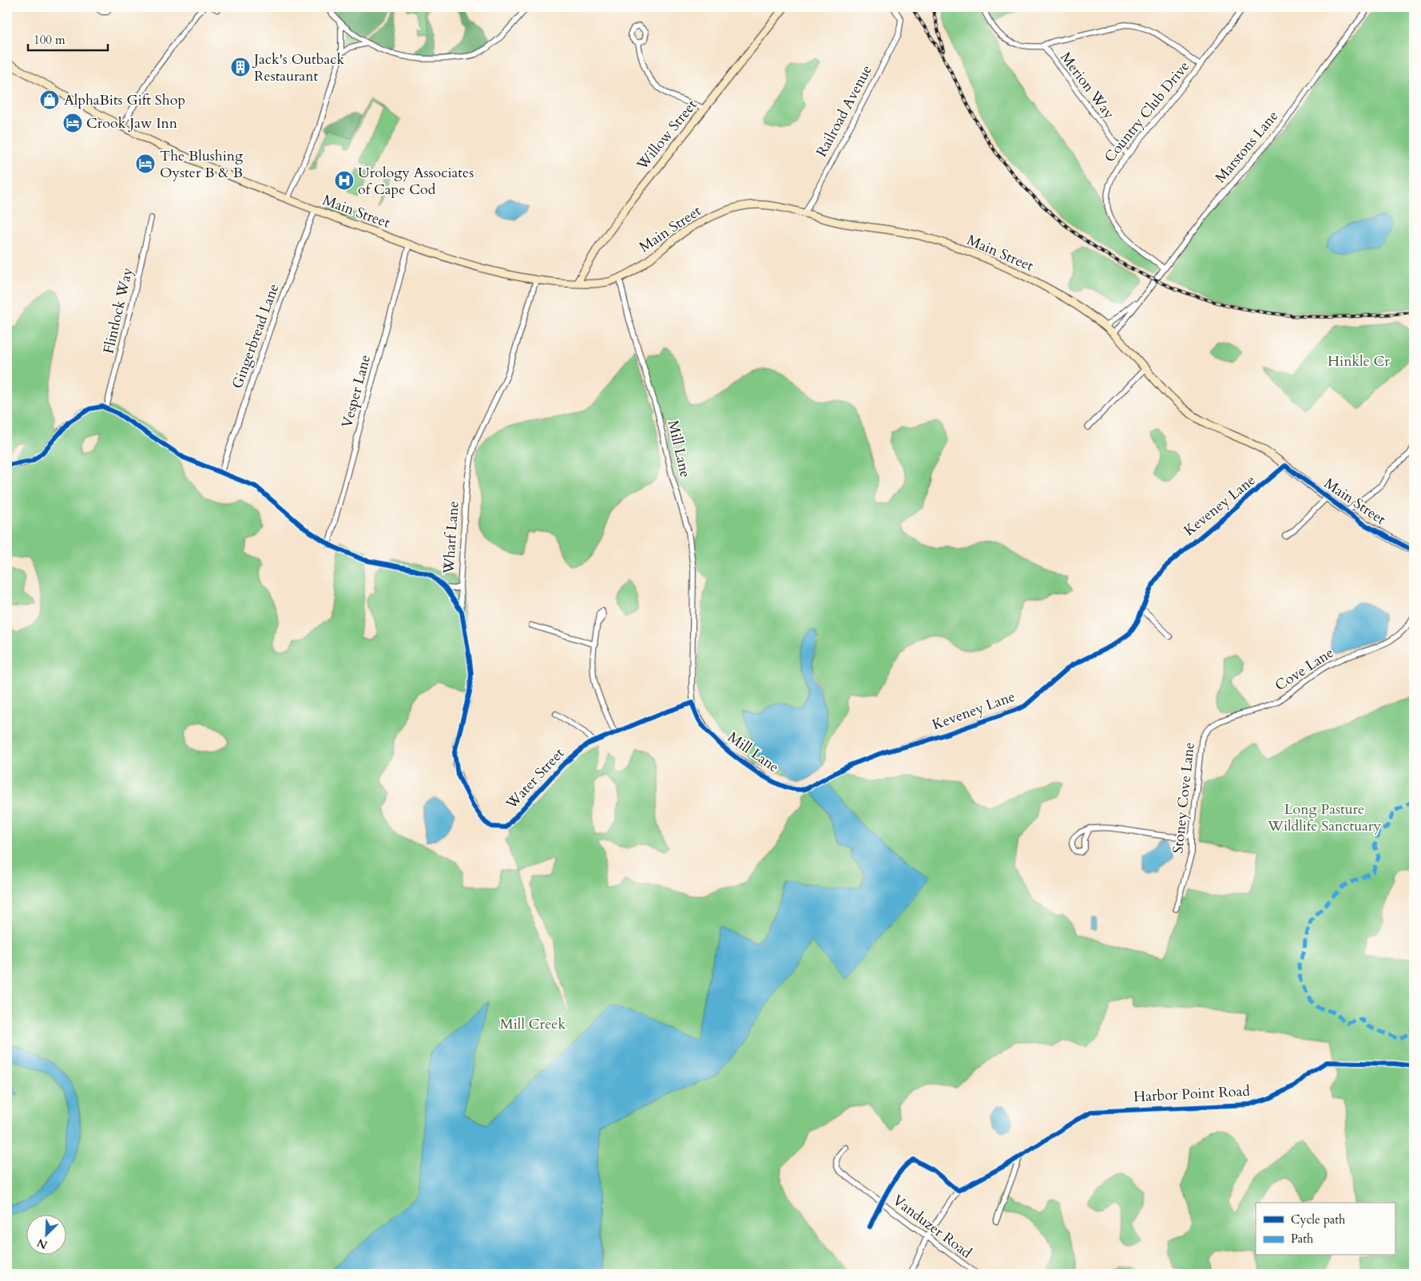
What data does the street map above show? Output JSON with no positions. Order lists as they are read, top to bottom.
{
  "streets": {
    "main road": ["Willow Street", "Main Street"],
    "street": [
      "Merion Way",
      "Railroad Avenue",
      "Country Club Drive",
      "Marstons Lane",
      "Flintlock Way",
      "Gingerbread Lane",
      "Vesper Lane",
      "Mill Lane",
      "Keveney Lane",
      "Wharf Lane",
      "Cove Lane",
      "Water Street",
      "Stoney Cove Lane",
      "Harbor Point Road",
      "Vanduzer Road"
    ]
  },
  "crossings": [
    ["Merion Way", "Country Club Drive"],
    ["Railroad Avenue", "Main Street"],
    ["Country Club Drive", "Marstons Lane"],
    ["Willow Street", "Main Street"],
    ["Marstons Lane", "Main Street"],
    ["Main Street", "Gingerbread Lane"],
    ["Main Street", "Vesper Lane"],
    ["Main Street", "Mill Lane"],
    ["Main Street", "Keveney Lane"],
    ["Main Street", "Wharf Lane"],
    ["Mill Lane", "Keveney Lane"],
    ["Mill Lane", "Water Street"],
    ["Wharf Lane", "Water Street"],
    ["Cove Lane", "Stoney Cove Lane"]
  ],
  "parks": ["Hinkle Cr", "Long Pasture Wildlife Sanctuary", "Mill Creek"],
  "places": {
    "building": ["Jack's Outback Restaurant"],
    "shop": ["AlphaBits Gift Shop"],
    "hotel": ["Crook Jaw Inn", "The Blushing Oyster B & B"],
    "hospital": ["Urology Associates of Cape Cod"]
  },
  "legend": ["Cycle path", "Path"],
  "scale_bar": "100 m",
  "north": "bottom left"
}
